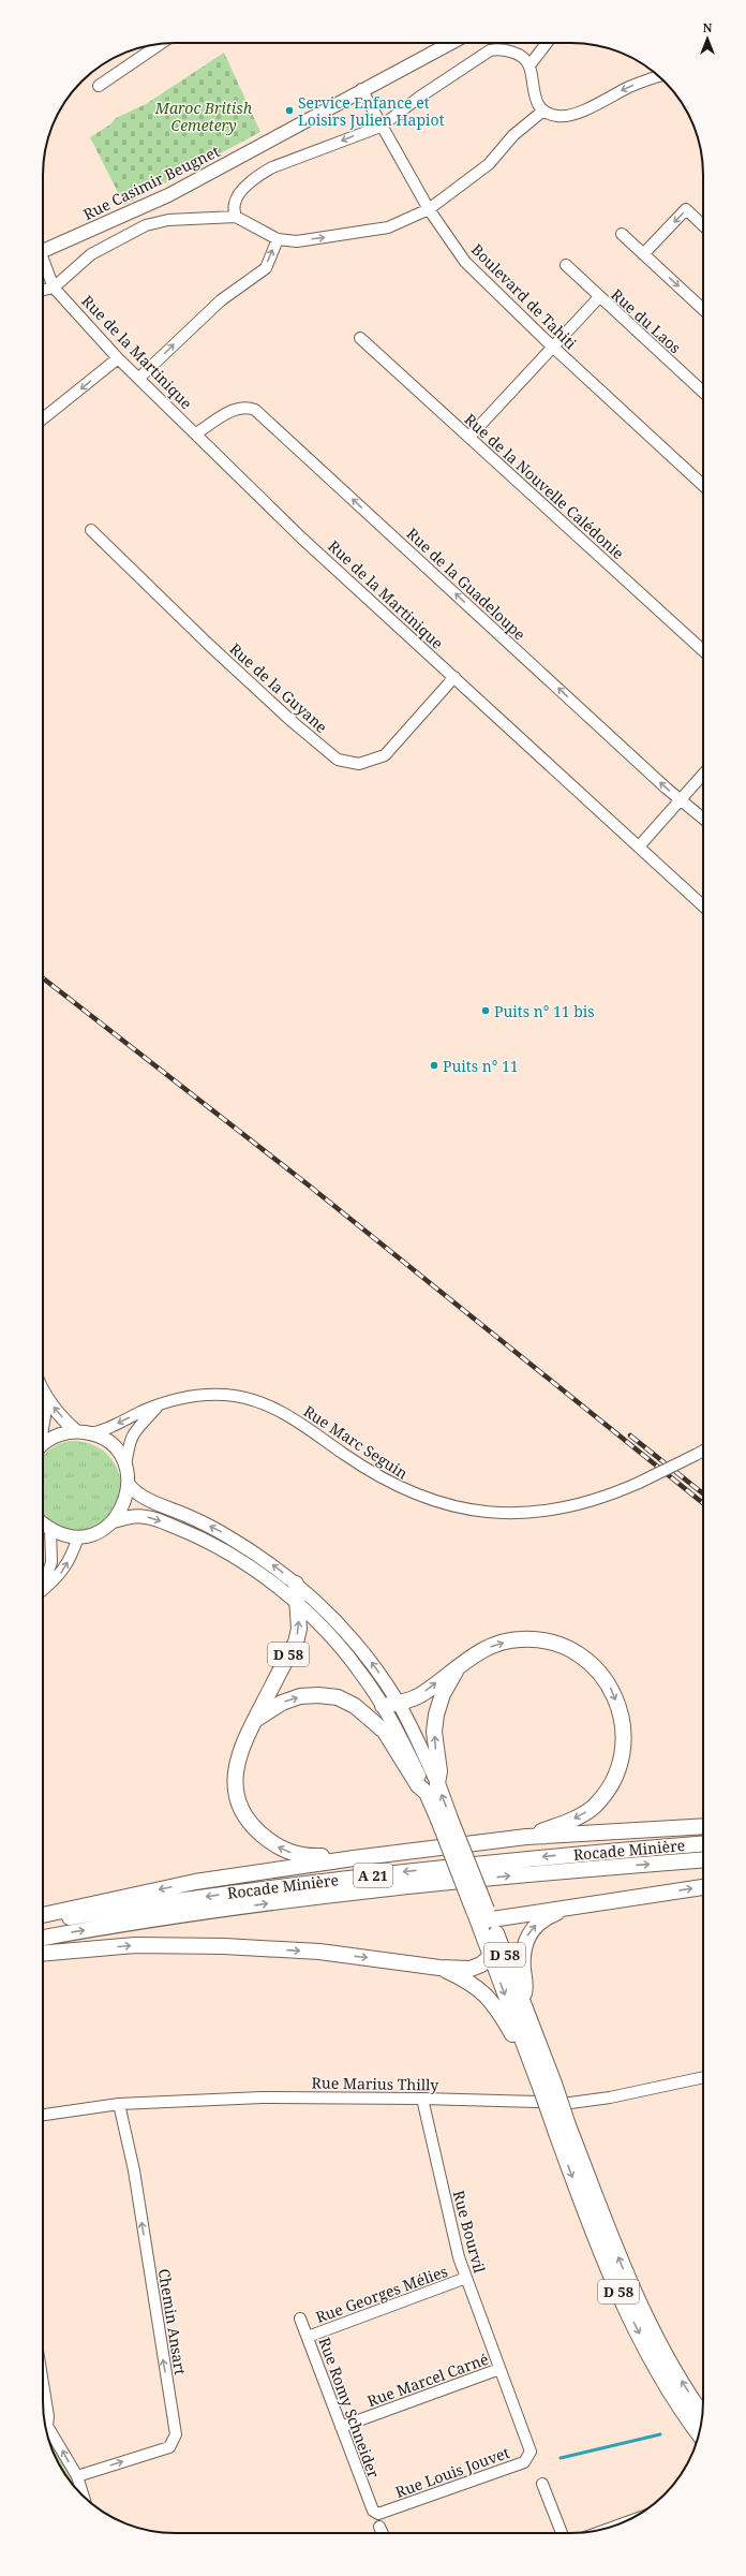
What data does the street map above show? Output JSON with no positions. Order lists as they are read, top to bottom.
{
  "streets": {
    "highway": ["D 58", "Rocade Minière", "A 21"],
    "main road": ["Rue Casimir Beugnet"],
    "street": [
      "Boulevard de Tahiti",
      "Rue du Laos",
      "Rue de la Martinique",
      "Rue de la Nouvelle Calédonie",
      "Rue de la Guadeloupe",
      "Rue de la Guyane",
      "Rue Marc Seguin",
      "Rue Marius Thilly",
      "Rue Bourvil",
      "Rue Georges Mélies",
      "Chemin Ansart",
      "Rue Marcel Carné",
      "Rue Romy Schneider",
      "Rue Louis Jouvet"
    ]
  },
  "crossings": [
    ["Rue Casimir Beugnet", "Boulevard de Tahiti"],
    ["Rue de la Martinique", "Rue de la Guadeloupe"],
    ["Rue de la Martinique", "Rue de la Guyane"],
    ["Rue Marius Thilly", "Rue Bourvil"],
    ["Rue Marius Thilly", "Chemin Ansart"],
    ["Rue Bourvil", "Rue Georges Mélies"],
    ["Rue Bourvil", "Rue Marcel Carné"],
    ["Rue Bourvil", "Rue Louis Jouvet"],
    ["Rue Georges Mélies", "Rue Romy Schneider"],
    ["Rue Marcel Carné", "Rue Romy Schneider"],
    ["Rue Marcel Carné", "Rue Louis Jouvet"],
    ["Rue Romy Schneider", "Rue Louis Jouvet"]
  ],
  "one_way": ["Rue de la Guadeloupe", "Chemin Ansart"],
  "parks": ["Maroc British Cemetery"],
  "places": ["Service Enfance et Loisirs Julien Hapiot", "Puits n° 11 bis", "Puits n° 11"],
  "north": "top"
}
